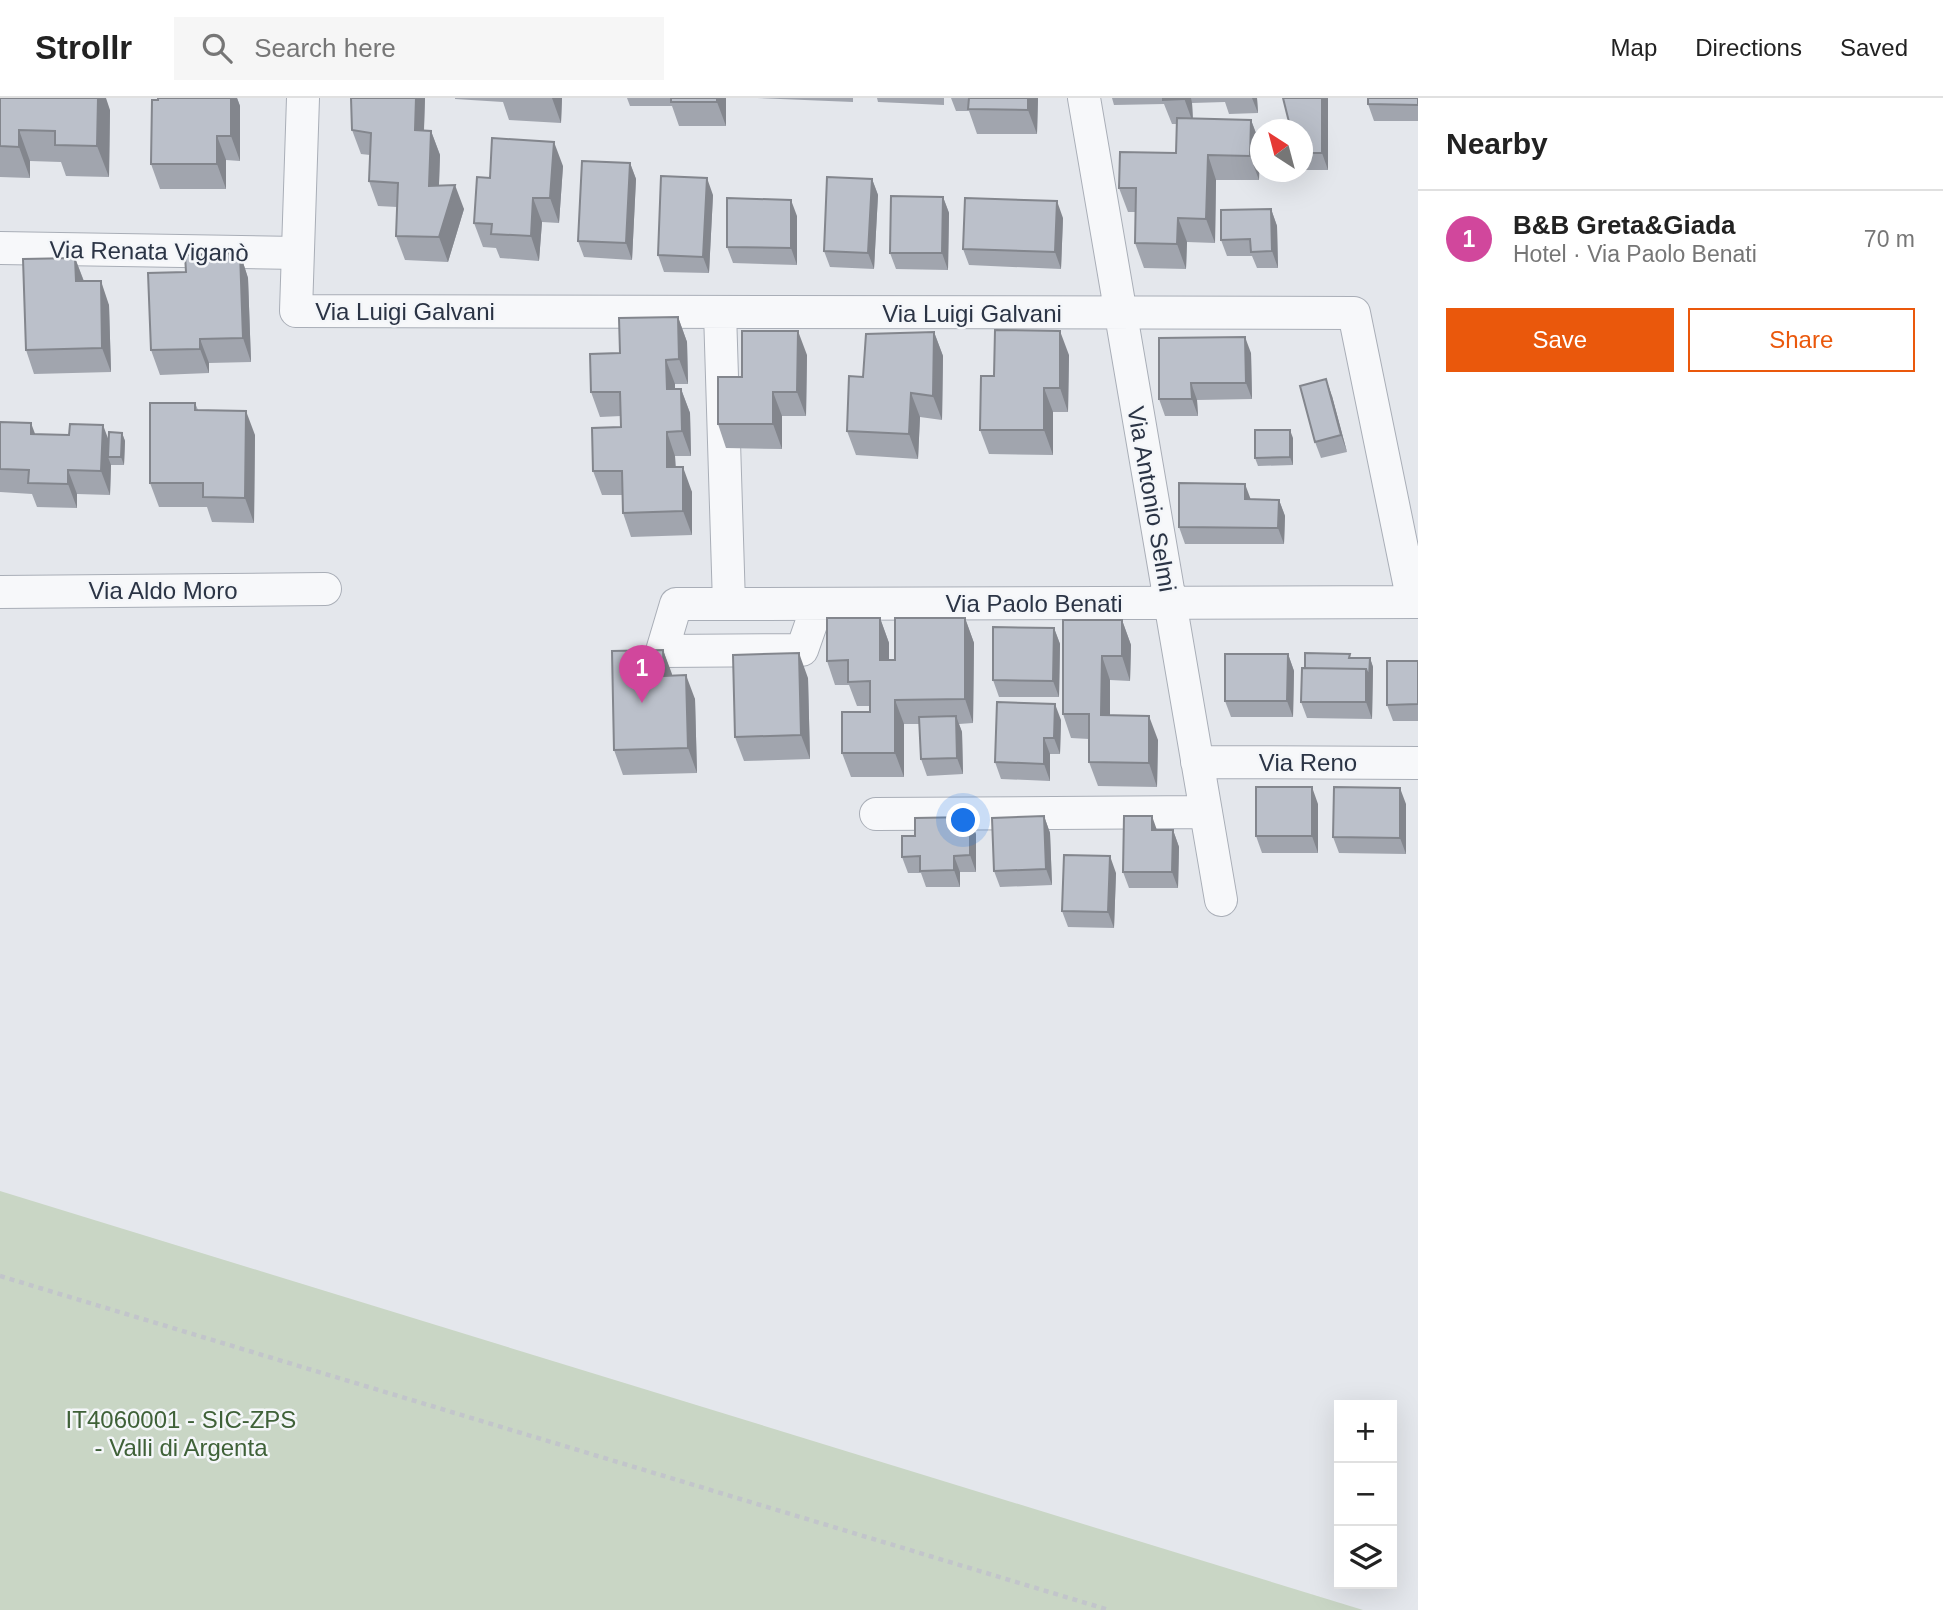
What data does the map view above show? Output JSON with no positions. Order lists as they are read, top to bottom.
{
  "streets": {
    "street": [
      "Via Renata Viganò",
      "Via Luigi Galvani",
      "Via Antonio Selmi",
      "Via Aldo Moro",
      "Via Paolo Benati",
      "Via Reno"
    ]
  },
  "crossings": [
    ["Via Renata Viganò", "Via Luigi Galvani"],
    ["Via Luigi Galvani", "Via Antonio Selmi"],
    ["Via Luigi Galvani", "Via Paolo Benati"],
    ["Via Antonio Selmi", "Via Paolo Benati"],
    ["Via Antonio Selmi", "Via Reno"]
  ],
  "parks": ["IT4060001 - SIC-ZPS - Valli di Argenta"],
  "north": "top left",
  "page": {
    "header": "Strollr",
    "search": "Search here",
    "nav": ["Map", "Directions", "Saved"],
    "heading": "Nearby",
    "list": [
      {
        "mark": "1",
        "name": "B&B Greta&Giada",
        "note": "Hotel · Via Paolo Benati",
        "value": "70 m"
      }
    ],
    "buttons": ["Save", "Share"],
    "pins": "1",
    "map_buttons": ["+", "−"]
  }
}
